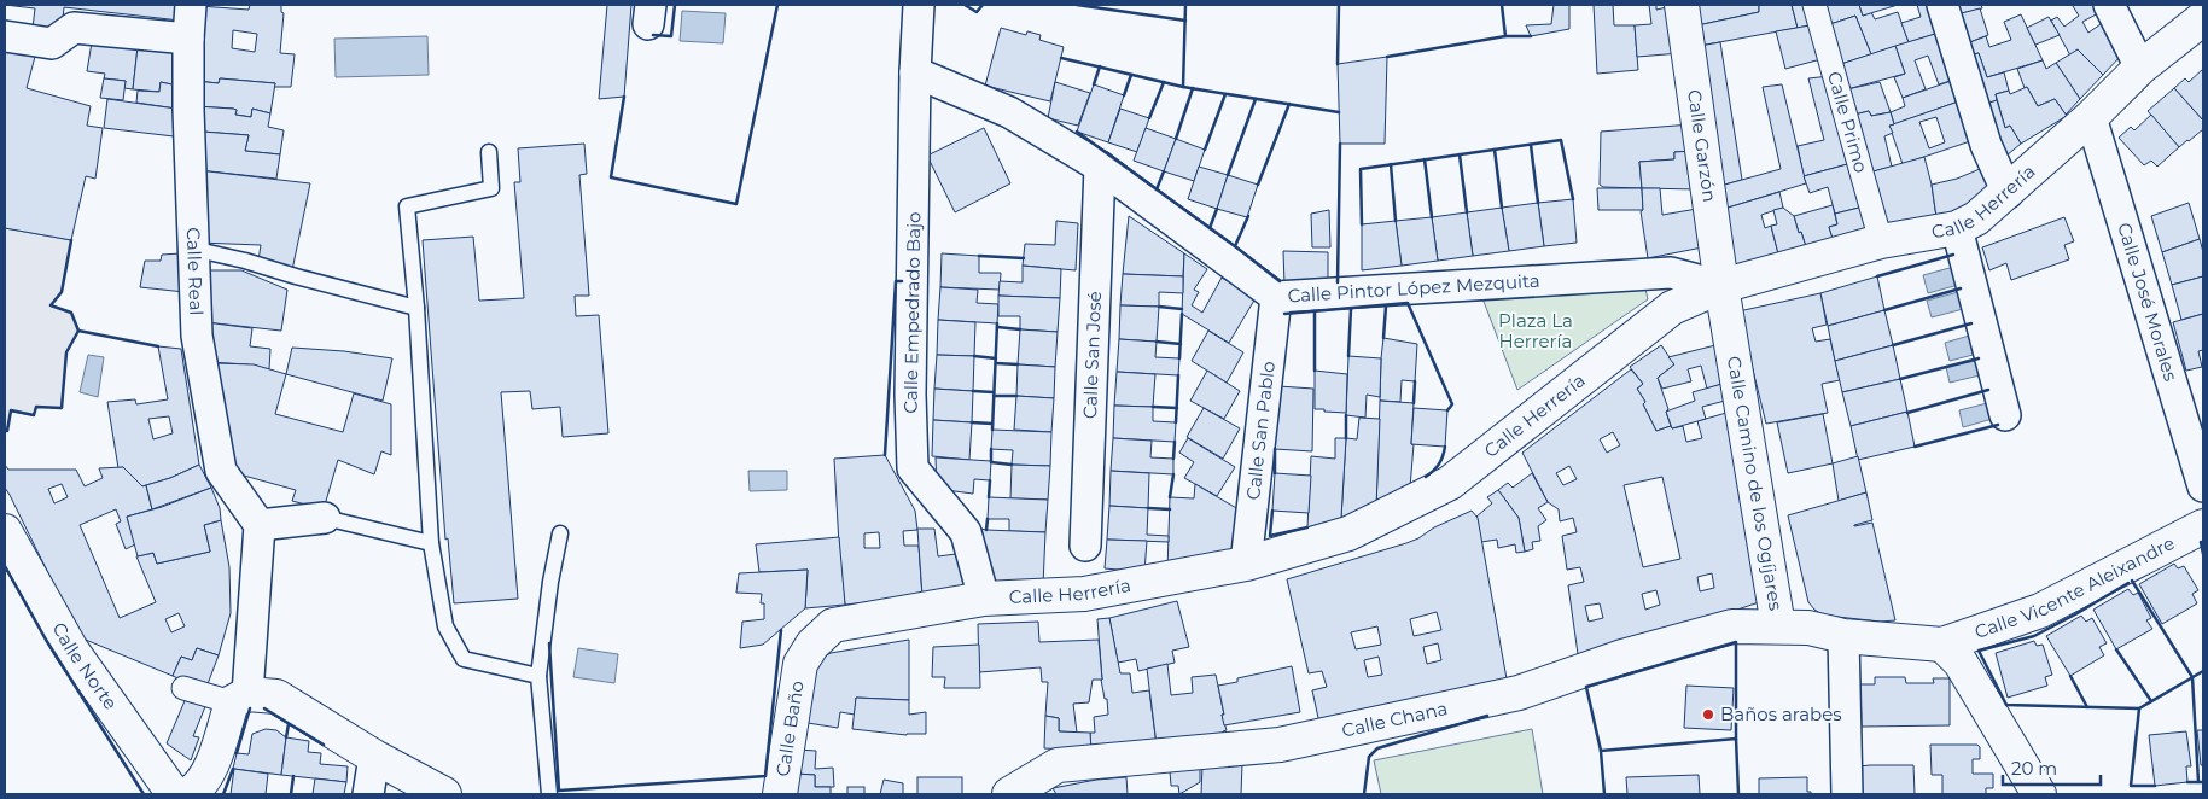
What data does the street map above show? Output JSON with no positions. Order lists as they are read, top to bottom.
{
  "streets": {
    "street": [
      "Calle Primo",
      "Calle Garzón",
      "Calle Herrería",
      "Calle Real",
      "Calle Pintor López Mezquita",
      "Calle José Morales",
      "Calle Empedrado Bajo",
      "Calle San José",
      "Calle San Pablo",
      "Calle Camino de los Ogíjares",
      "Calle Vicente Aleixandre",
      "Calle Norte",
      "Calle Chana",
      "Calle Baño"
    ]
  },
  "crossings": [
    ["Calle Primo", "Calle Herrería"],
    ["Calle Garzón", "Calle Herrería"],
    ["Calle Garzón", "Calle Pintor López Mezquita"],
    ["Calle Garzón", "Calle Camino de los Ogíjares"],
    ["Calle Herrería", "Calle Pintor López Mezquita"],
    ["Calle Herrería", "Calle José Morales"],
    ["Calle Herrería", "Calle Empedrado Bajo"],
    ["Calle Herrería", "Calle San Pablo"],
    ["Calle Herrería", "Calle Camino de los Ogíjares"],
    ["Calle Herrería", "Calle Baño"],
    ["Calle Pintor López Mezquita", "Calle Empedrado Bajo"],
    ["Calle Pintor López Mezquita", "Calle San José"],
    ["Calle Pintor López Mezquita", "Calle San Pablo"],
    ["Calle Pintor López Mezquita", "Calle Camino de los Ogíjares"],
    ["Calle Camino de los Ogíjares", "Calle Vicente Aleixandre"],
    ["Calle Camino de los Ogíjares", "Calle Chana"]
  ],
  "parks": ["Plaza La Herrería"],
  "places": ["Baños arabes"],
  "scale_bar": "20 m"
}
